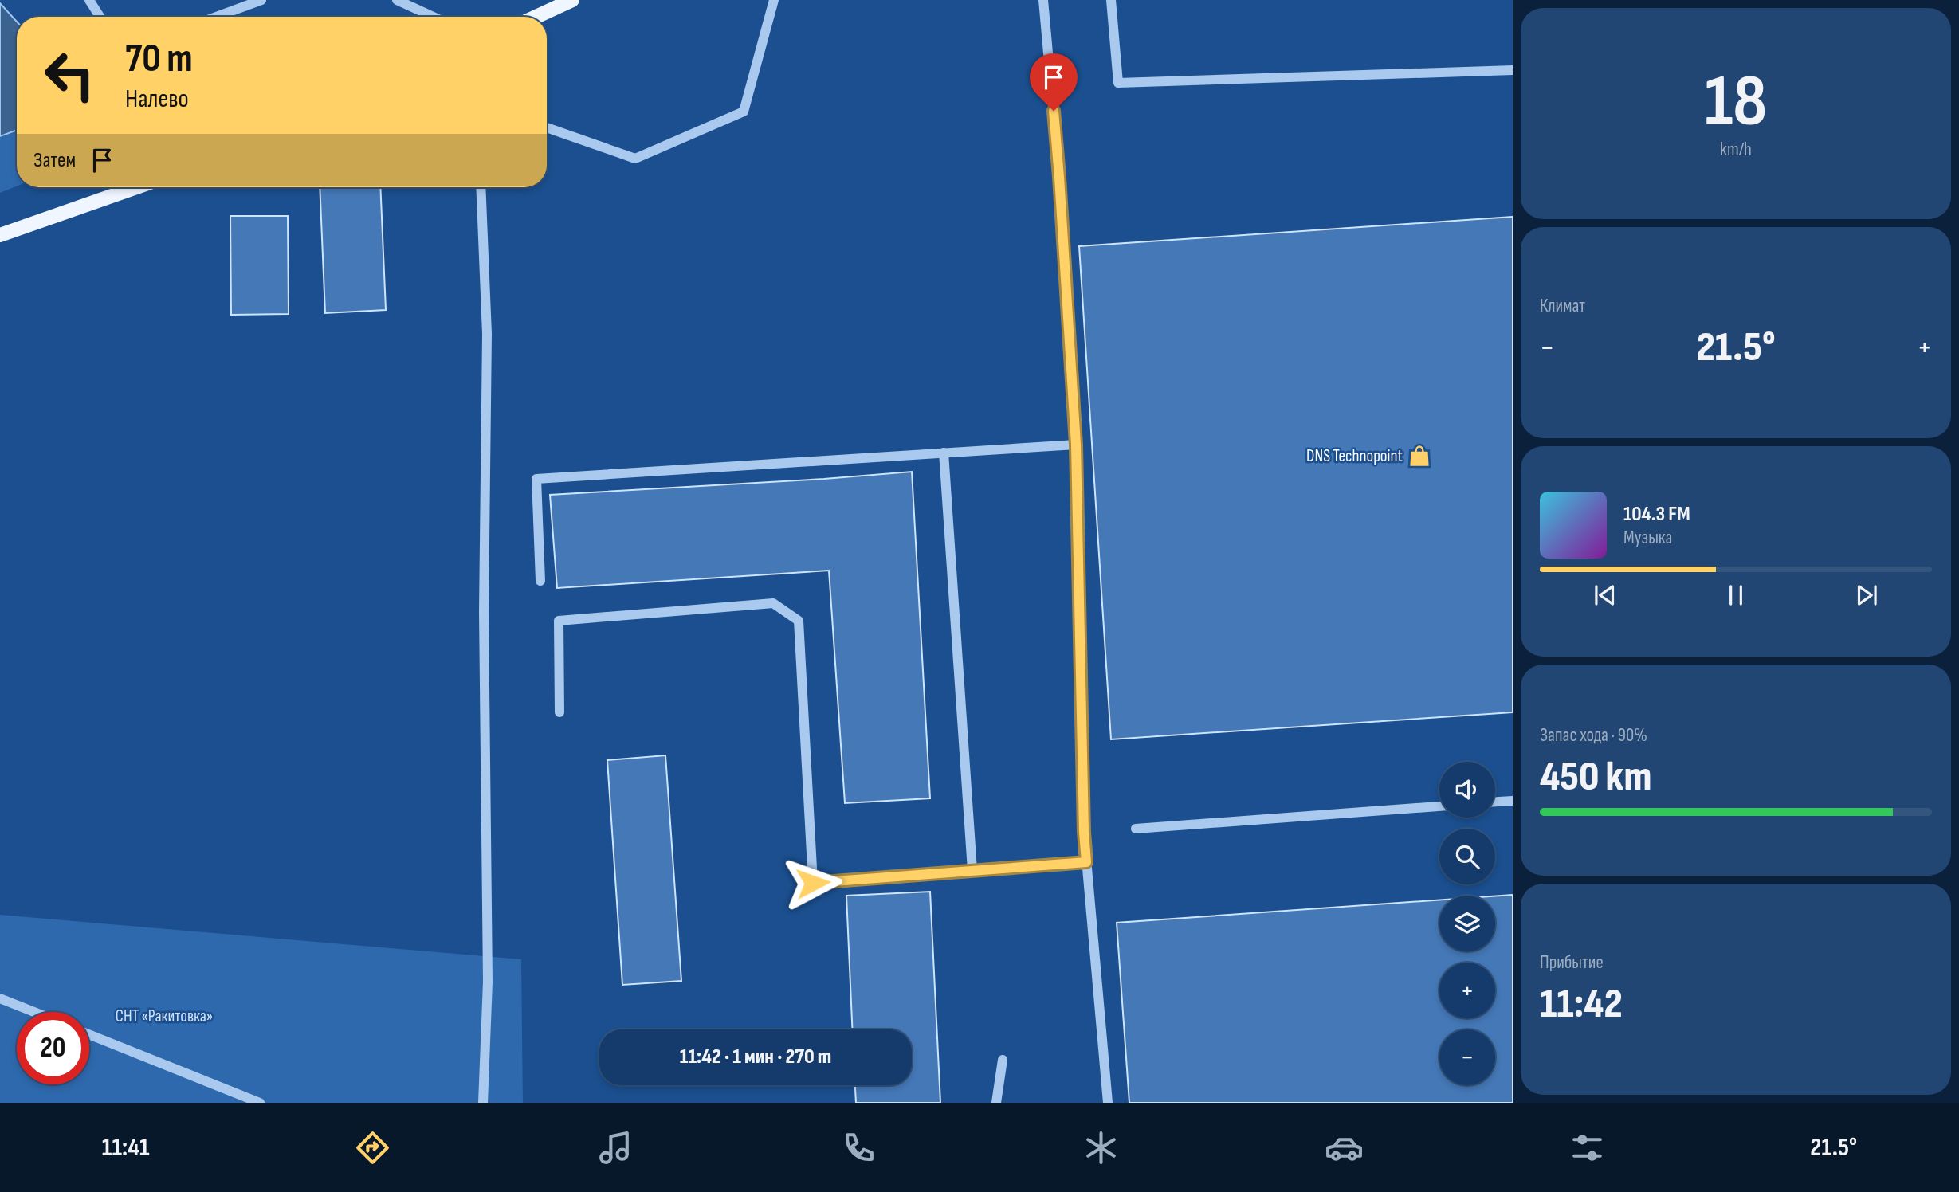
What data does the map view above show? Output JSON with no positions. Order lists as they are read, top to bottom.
{
  "parks": ["СНТ «Ракитовка»"],
  "places": {
    "shop": ["DNS Technopoint"]
  },
  "page": {
    "tile": [
      ["18", "km/h"],
      "Климат",
      ["Запас хода · 90%", "450 km"],
      ["Прибытие", "11:42"]
    ],
    "turn": ["70 m", "Налево"],
    "then": "Затем",
    "heat": ["−", "21.5°", "+"],
    "song": ["104.3 FM", "Музыка"],
    "map_buttons": ["+", "−"],
    "limit": "20",
    "trip": "11:42 · 1 мин · 270 m",
    "tabs": ["11:41", "21.5°"]
  }
}
